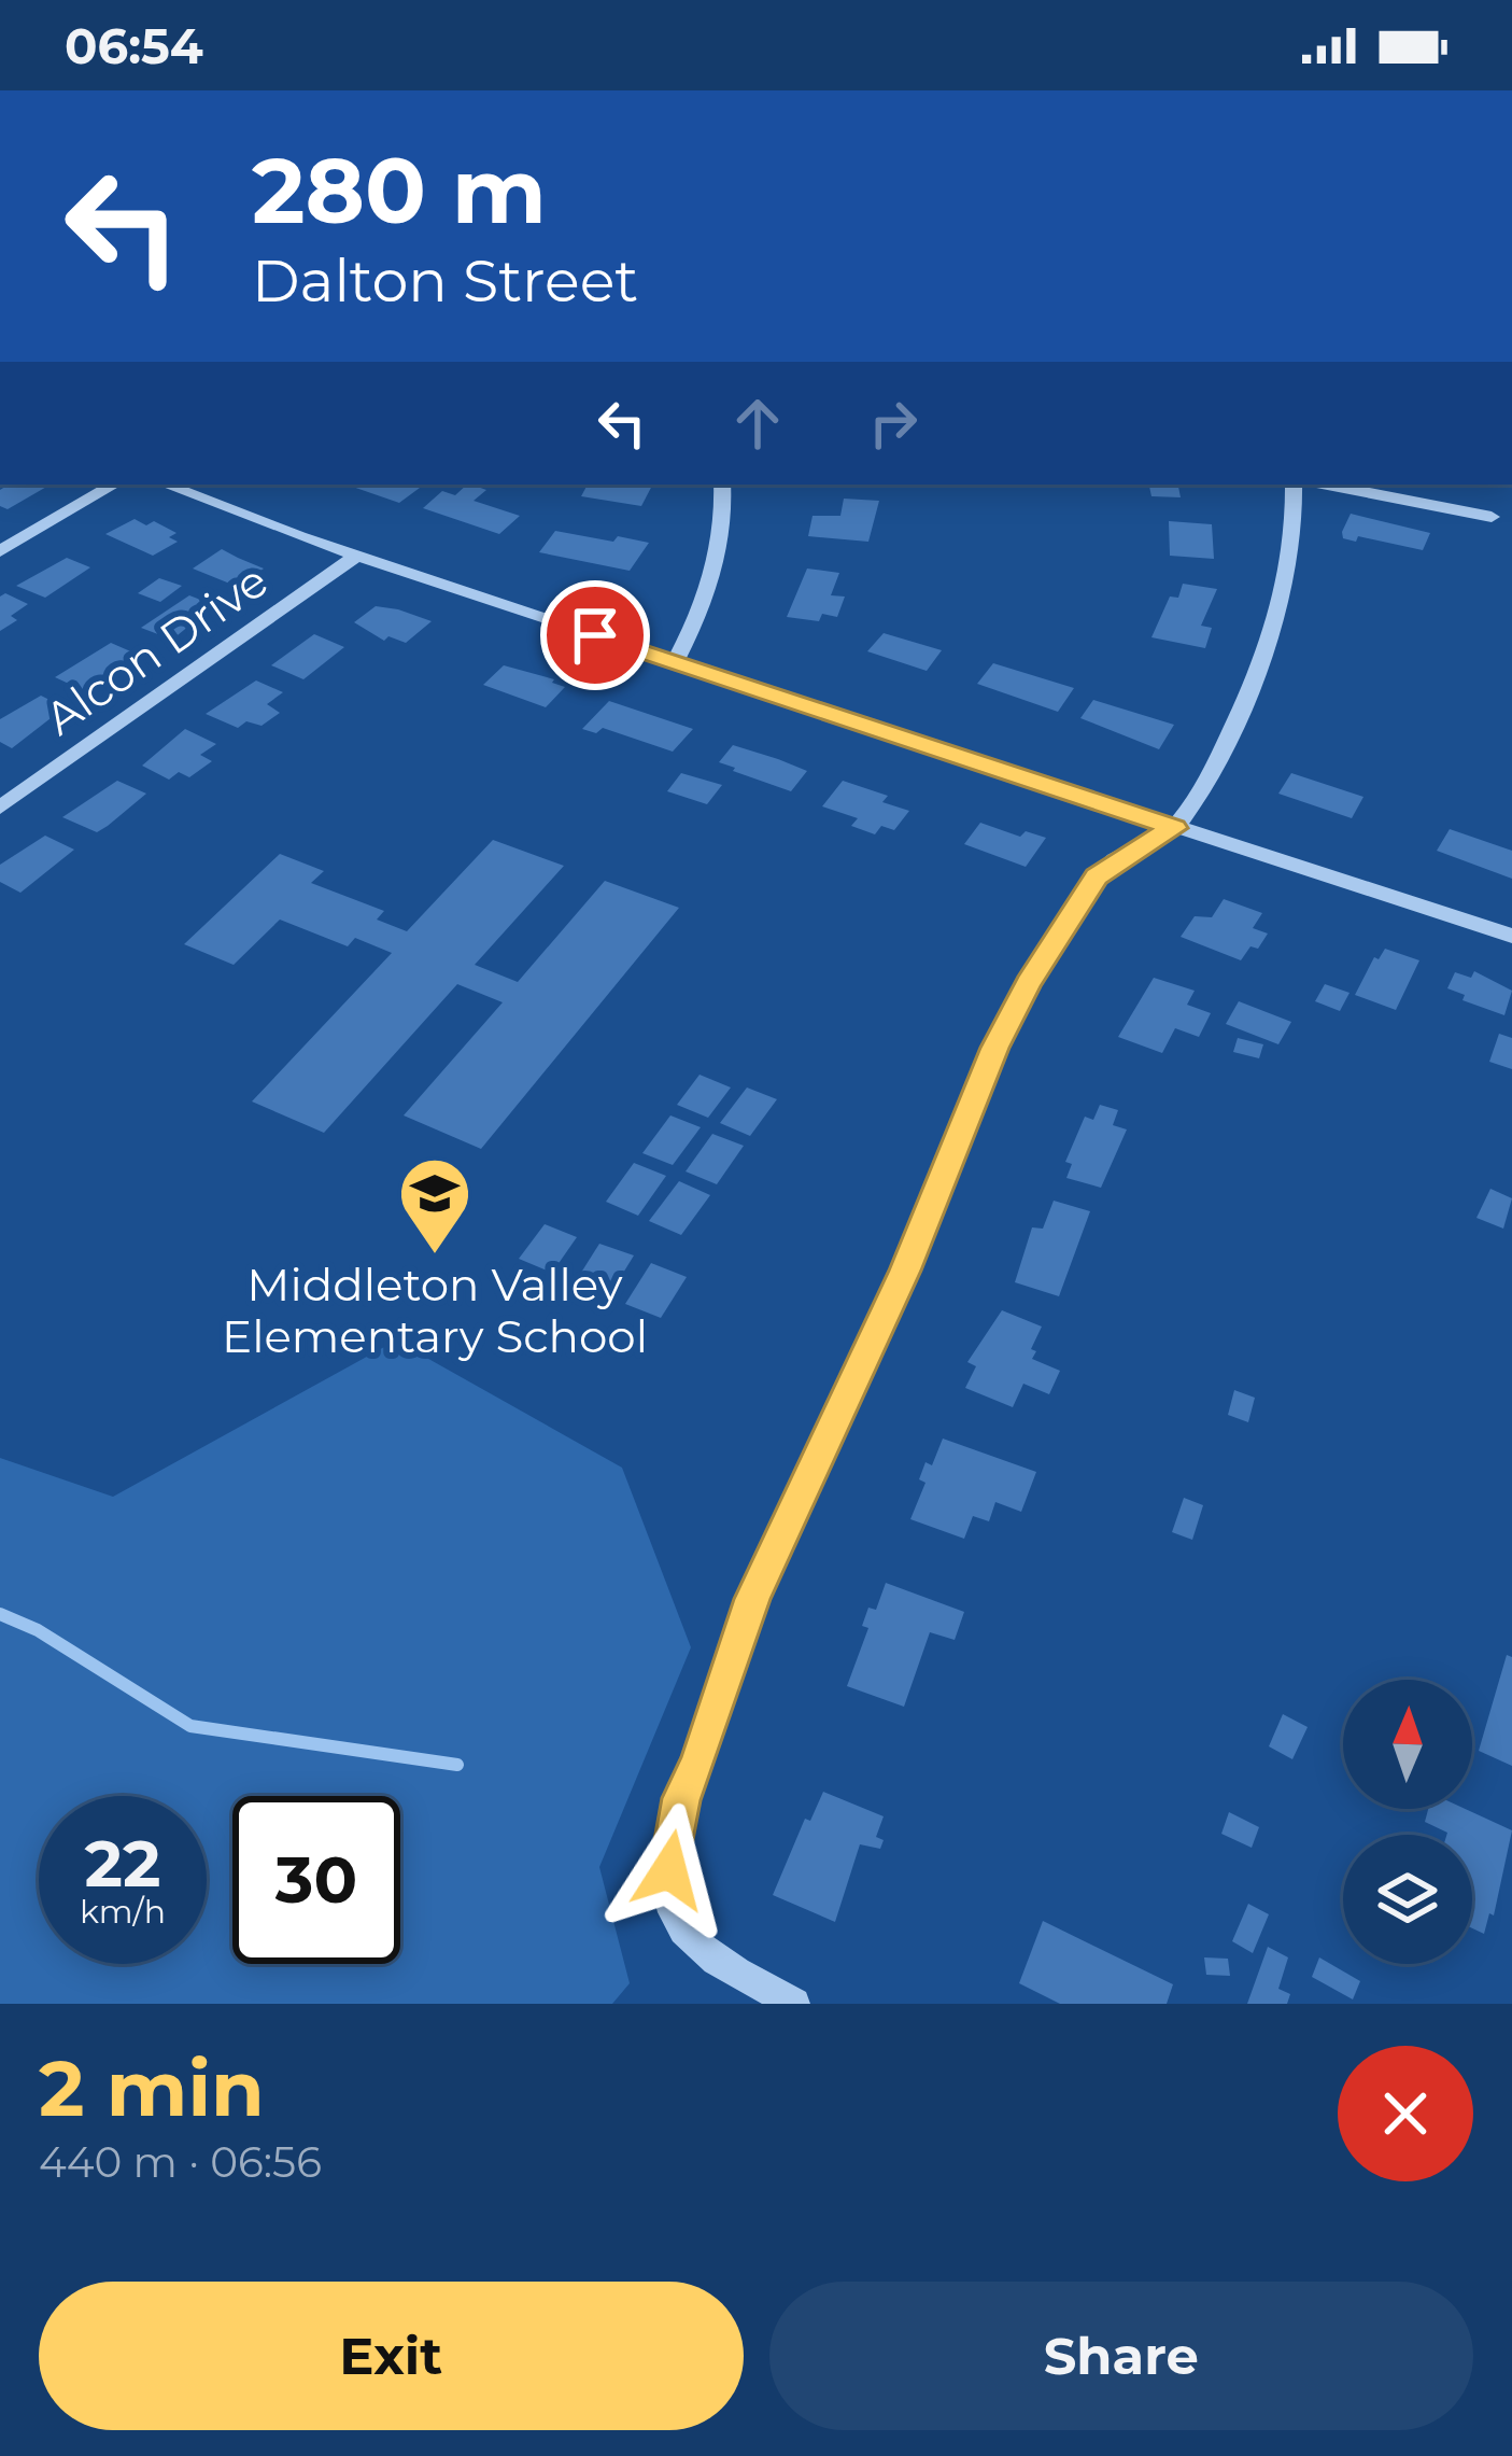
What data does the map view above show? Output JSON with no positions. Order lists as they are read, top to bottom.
{
  "streets": {
    "street": ["Alcon Drive"]
  },
  "places": {
    "school or university": ["Middleton Valley Elementary School"]
  },
  "north": "top",
  "page": {
    "status": "06:54",
    "turn": ["280 m", "Dalton Street"],
    "speed": "22 km/h",
    "limit": "30",
    "heading": ["2 min", "440 m · 06:56"],
    "buttons": ["Exit", "Share"]
  }
}
